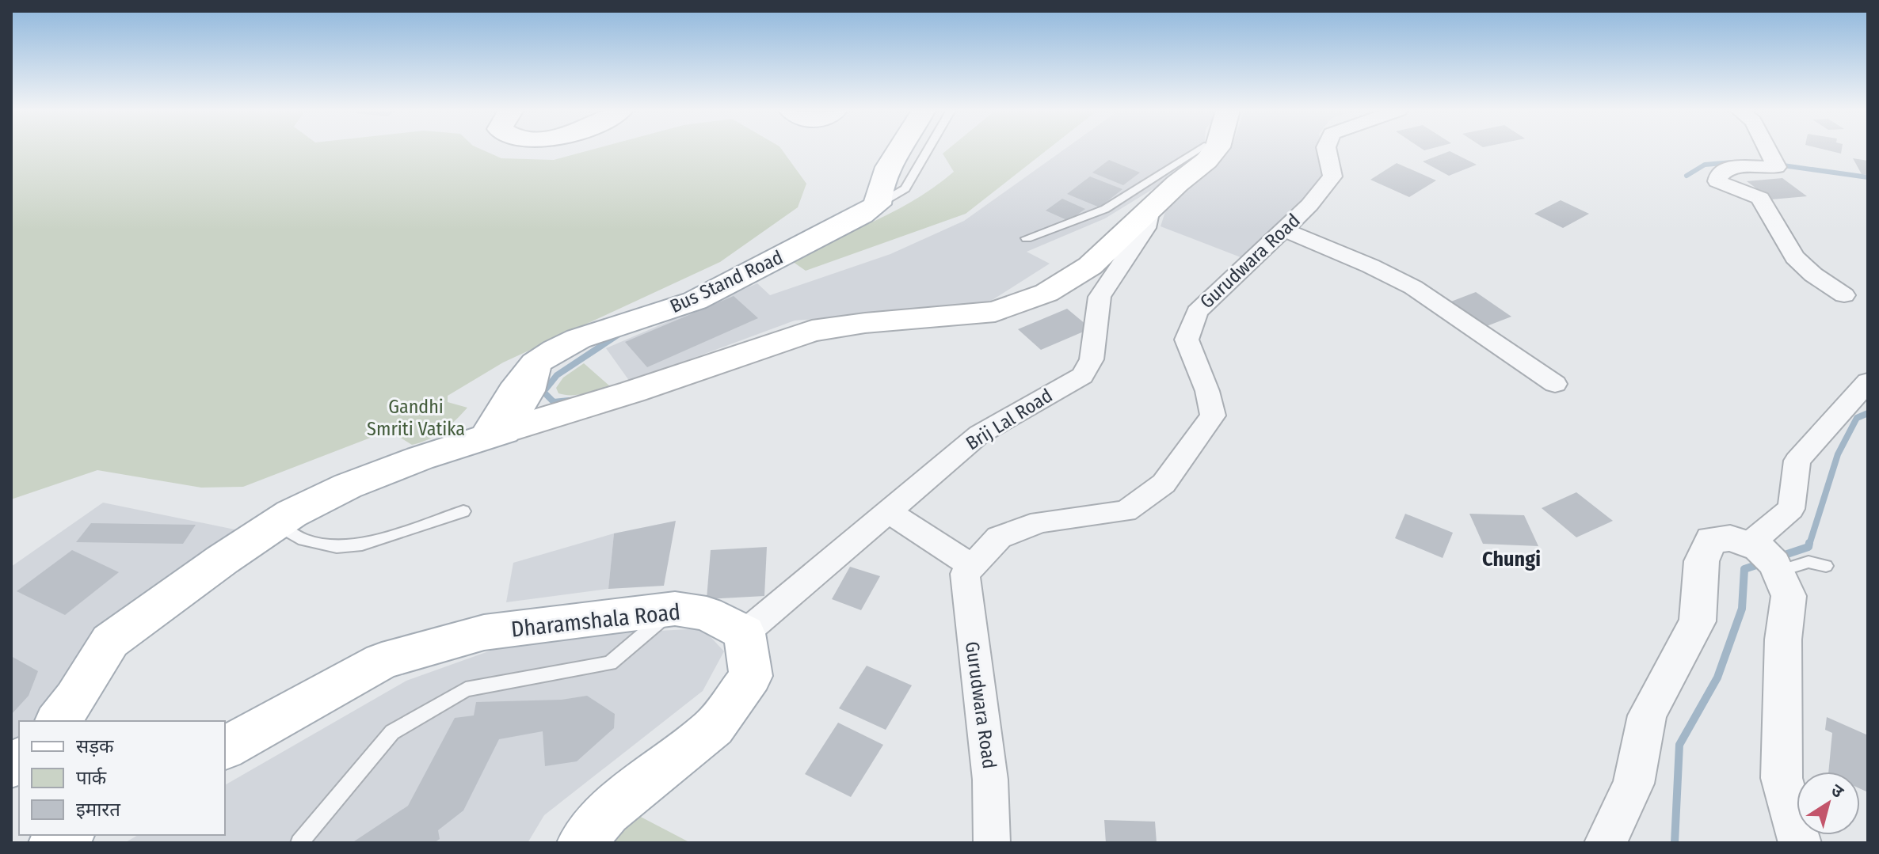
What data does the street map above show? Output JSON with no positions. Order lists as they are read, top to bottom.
{
  "streets": {
    "main road": ["Bus Stand Road", "Dharamshala Road"],
    "street": ["Gurudwara Road", "Brij Lal Road"]
  },
  "crossings": [
    ["Brij Lal Road", "Dharamshala Road"]
  ],
  "districts": ["Chungi"],
  "parks": ["Gandhi Smriti Vatika"],
  "legend": ["सड़क", "पार्क", "इमारत"],
  "north": "top right"
}
